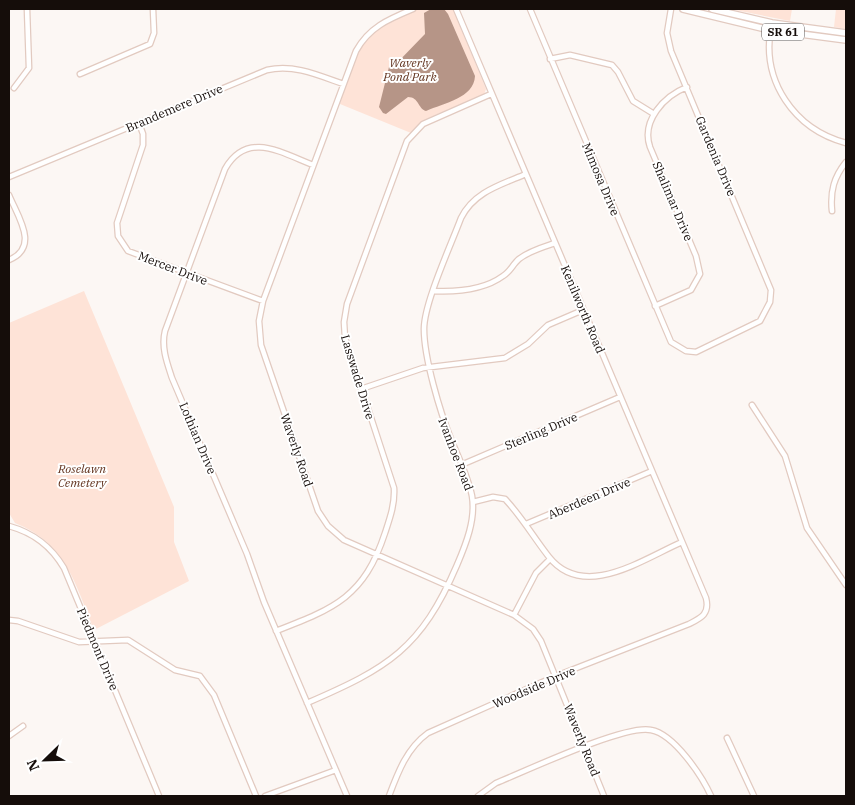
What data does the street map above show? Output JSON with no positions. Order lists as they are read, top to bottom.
{
  "streets": {
    "main road": ["SR 61"],
    "street": [
      "Brandemere Drive",
      "Gardenia Drive",
      "Mimosa Drive",
      "Shalimar Drive",
      "Mercer Drive",
      "Kenilworth Road",
      "Lasswade Drive",
      "Sterling Drive",
      "Lothian Drive",
      "Waverly Road",
      "Ivanhoe Road",
      "Aberdeen Drive",
      "Piedmont Drive",
      "Woodside Drive"
    ]
  },
  "crossings": [
    ["Brandemere Drive", "Mercer Drive"],
    ["Brandemere Drive", "Waverly Road"],
    ["Gardenia Drive", "Mimosa Drive"],
    ["Mimosa Drive", "Shalimar Drive"],
    ["Mercer Drive", "Lothian Drive"],
    ["Mercer Drive", "Waverly Road"],
    ["Kenilworth Road", "Lasswade Drive"],
    ["Kenilworth Road", "Sterling Drive"],
    ["Kenilworth Road", "Ivanhoe Road"],
    ["Kenilworth Road", "Aberdeen Drive"],
    ["Kenilworth Road", "Woodside Drive"],
    ["Lasswade Drive", "Lothian Drive"],
    ["Lasswade Drive", "Waverly Road"],
    ["Sterling Drive", "Ivanhoe Road"],
    ["Lothian Drive", "Waverly Road"],
    ["Lothian Drive", "Ivanhoe Road"],
    ["Waverly Road", "Ivanhoe Road"],
    ["Waverly Road", "Woodside Drive"]
  ],
  "parks": ["Waverly Pond Park", "Roselawn Cemetery"],
  "north": "bottom left"
}
